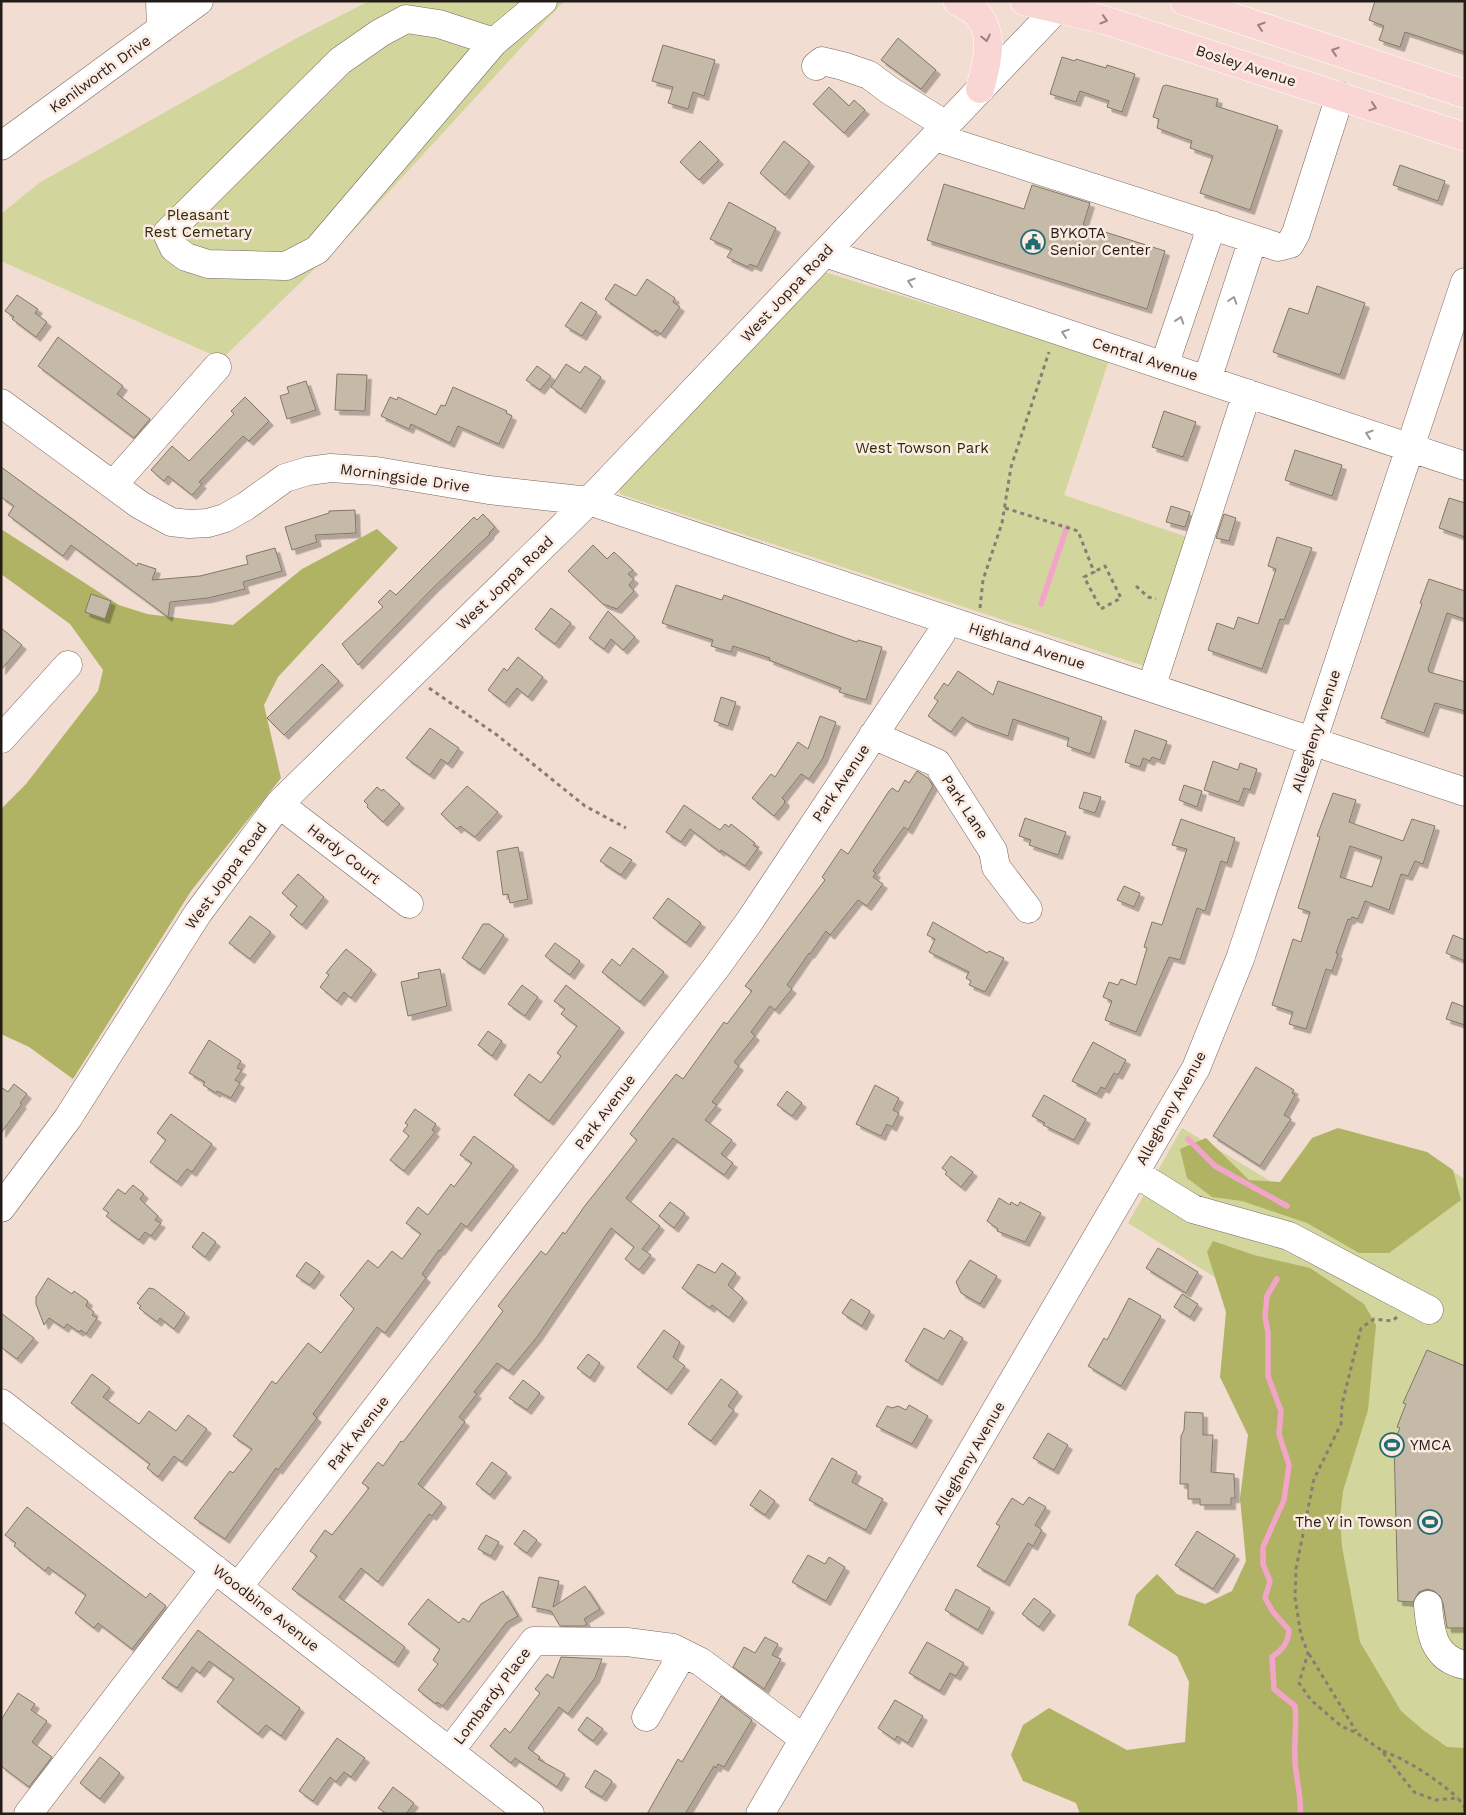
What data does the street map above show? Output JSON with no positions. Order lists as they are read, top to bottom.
{
  "streets": {
    "main road": ["Bosley Avenue"],
    "street": [
      "Kenilworth Drive",
      "West Joppa Road",
      "Central Avenue",
      "Morningside Drive",
      "Highland Avenue",
      "Allegheny Avenue",
      "Park Avenue",
      "Park Lane",
      "Hardy Court",
      "Woodbine Avenue",
      "Lombardy Place"
    ]
  },
  "crossings": [
    ["Bosley Avenue", "West Joppa Road"],
    ["West Joppa Road", "Central Avenue"],
    ["West Joppa Road", "Morningside Drive"],
    ["West Joppa Road", "Highland Avenue"],
    ["West Joppa Road", "Hardy Court"],
    ["Central Avenue", "Allegheny Avenue"],
    ["Morningside Drive", "Highland Avenue"],
    ["Highland Avenue", "Allegheny Avenue"],
    ["Highland Avenue", "Park Avenue"],
    ["Park Avenue", "Park Lane"],
    ["Park Avenue", "Woodbine Avenue"],
    ["Woodbine Avenue", "Lombardy Place"]
  ],
  "parks": ["Pleasant Rest Cemetary", "West Towson Park"],
  "places": {
    "public building": ["BYKOTA Senior Center"],
    "sports": ["YMCA", "The Y in Towson"]
  }
}
